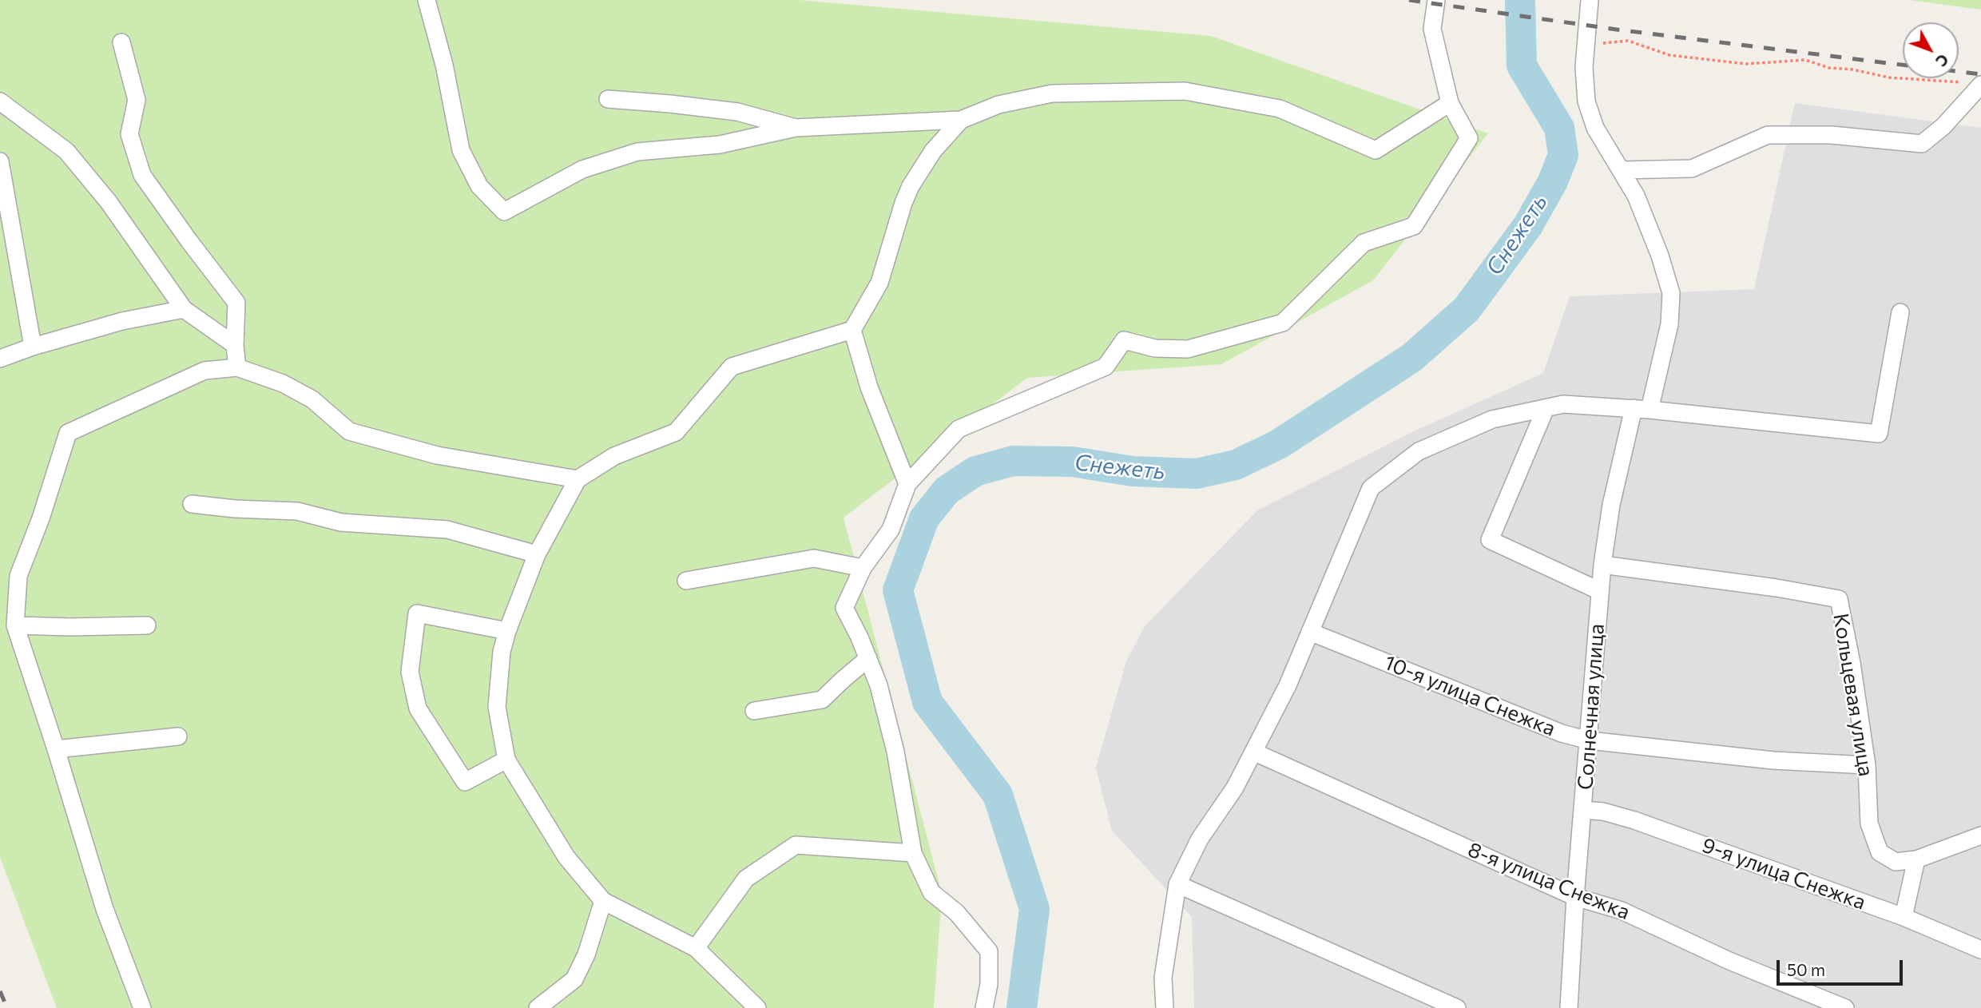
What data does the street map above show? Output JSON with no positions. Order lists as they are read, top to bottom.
{
  "streets": {
    "street": [
      "Кольцевая улица",
      "10-я улица Снежка",
      "Солнечная улица",
      "9-я улица Снежка",
      "8-я улица Снежка"
    ]
  },
  "crossings": [
    ["Кольцевая улица", "10-я улица Снежка"],
    ["Кольцевая улица", "Солнечная улица"],
    ["10-я улица Снежка", "Солнечная улица"],
    ["Солнечная улица", "9-я улица Снежка"],
    ["Солнечная улица", "8-я улица Снежка"]
  ],
  "water": ["Снежеть"],
  "scale_bar": "50 m",
  "north": "bottom right"
}
